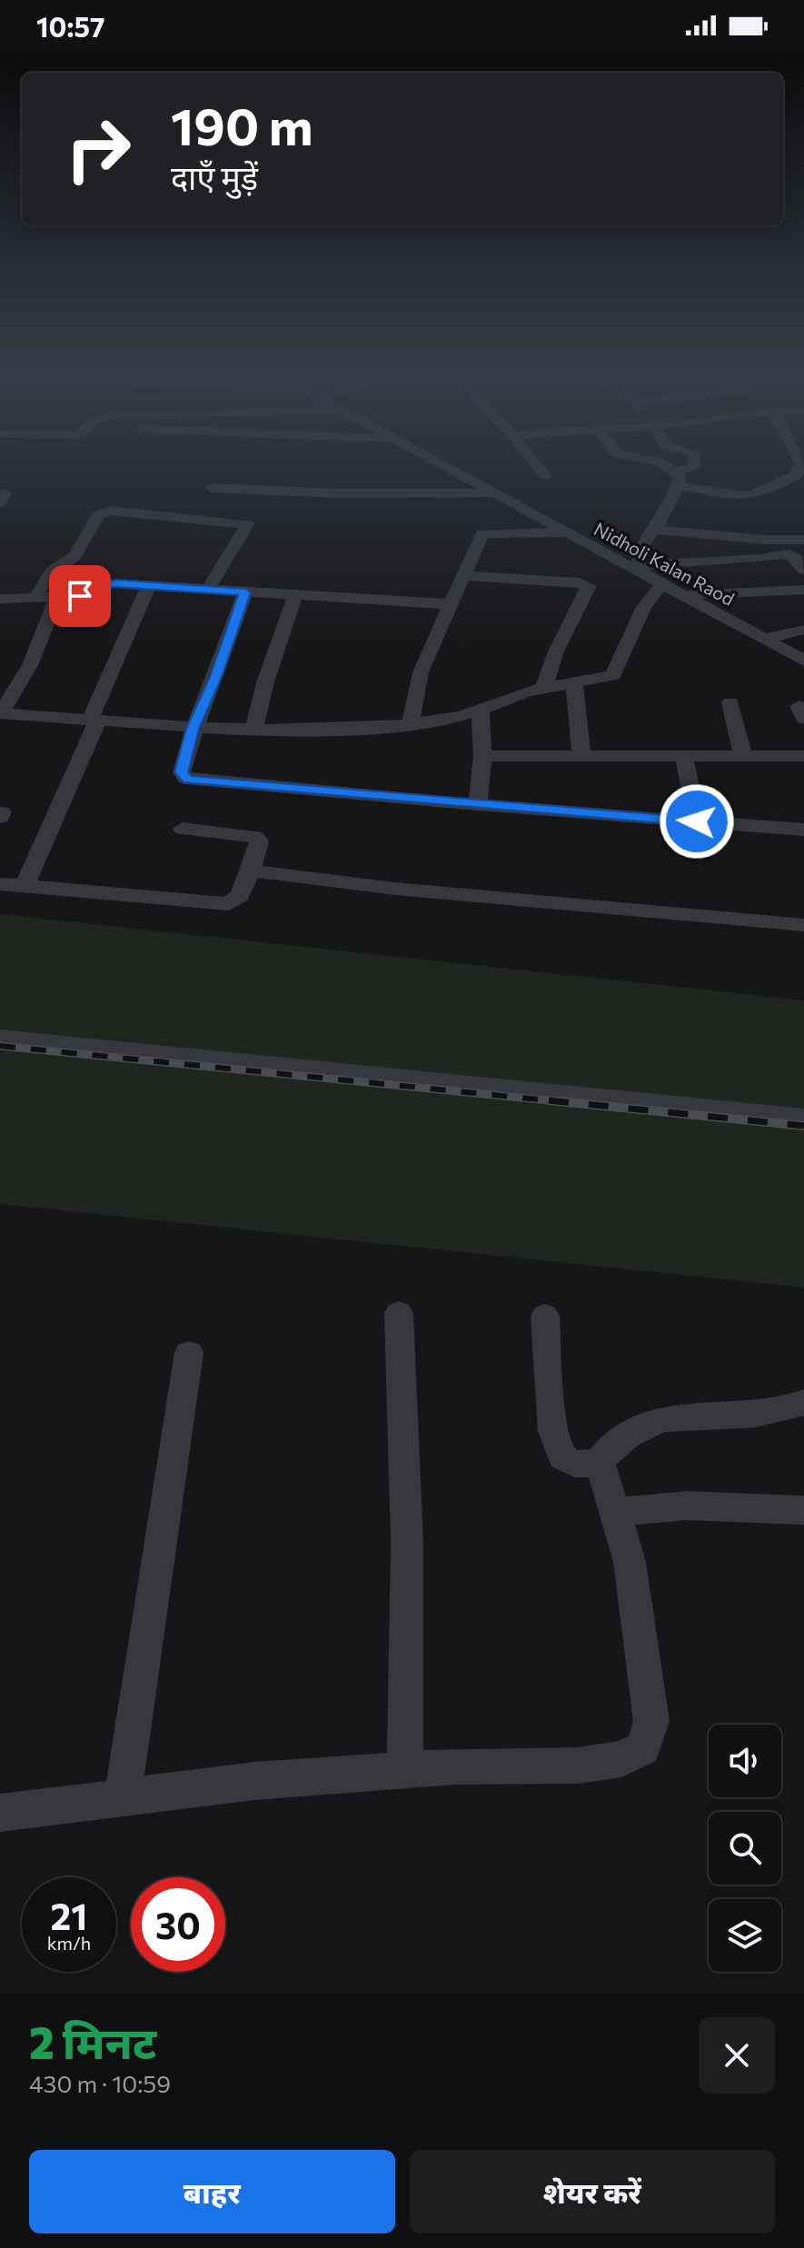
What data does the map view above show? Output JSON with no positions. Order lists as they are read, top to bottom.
{
  "streets": {
    "street": ["Nidholi Kalan Raod"]
  },
  "page": {
    "status": "10:57",
    "turn": ["190 m", "दाएँ मुड़ें"],
    "speed": "21 km/h",
    "limit": "30",
    "heading": ["2 मिनट", "430 m · 10:59"],
    "buttons": ["बाहर", "शेयर करें"]
  }
}
